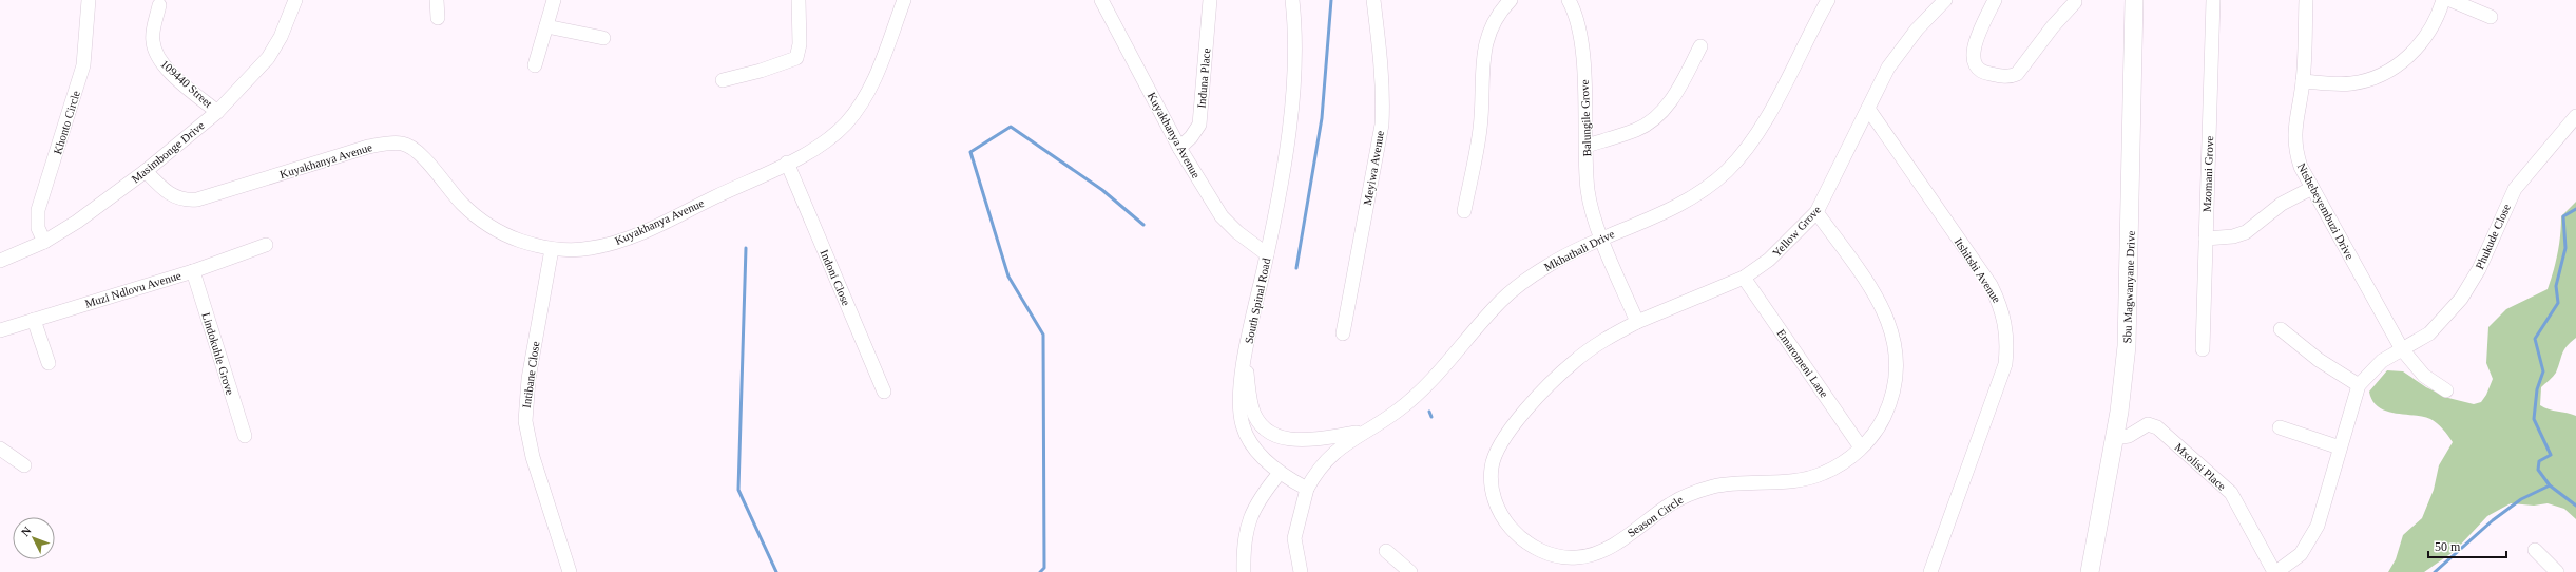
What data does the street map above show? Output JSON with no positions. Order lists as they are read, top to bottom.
{
  "streets": {
    "main road": ["Sbu Magwanyane Drive"],
    "street": [
      "Induna Place",
      "109440 Street",
      "Balungile Grove",
      "Khonto Circle",
      "Kuyakhanya Avenue",
      "Masimbonge Drive",
      "Meyiwa Avenue",
      "Mzomani Grove",
      "Ntshebeyembuzi Drive",
      "Yellow Grove",
      "Phukude Close",
      "Mkhathali Drive",
      "Itshitshi Avenue",
      "Indoni Close",
      "Muzi Ndlovu Avenue",
      "South Spinal Road",
      "Lindokuhle Grove",
      "Emaromeni Lane",
      "Intibane Close",
      "Mxolisi Place",
      "Season Circle"
    ]
  },
  "crossings": [
    ["Induna Place", "Kuyakhanya Avenue"],
    ["109440 Street", "Masimbonge Drive"],
    ["Balungile Grove", "Mkhathali Drive"],
    ["Khonto Circle", "Masimbonge Drive"],
    ["Kuyakhanya Avenue", "Masimbonge Drive"],
    ["Kuyakhanya Avenue", "Indoni Close"],
    ["Kuyakhanya Avenue", "South Spinal Road"],
    ["Kuyakhanya Avenue", "Intibane Close"],
    ["Ntshebeyembuzi Drive", "Phukude Close"],
    ["Ntshebeyembuzi Drive", "Mxolisi Place"],
    ["Yellow Grove", "Itshitshi Avenue"],
    ["Yellow Grove", "Emaromeni Lane"],
    ["Yellow Grove", "Season Circle"],
    ["Phukude Close", "Mxolisi Place"],
    ["Mkhathali Drive", "South Spinal Road"],
    ["Sbu Magwanyane Drive", "Mxolisi Place"],
    ["Muzi Ndlovu Avenue", "Lindokuhle Grove"],
    ["Emaromeni Lane", "Season Circle"]
  ],
  "scale_bar": "50 m",
  "north": "top left"
}
